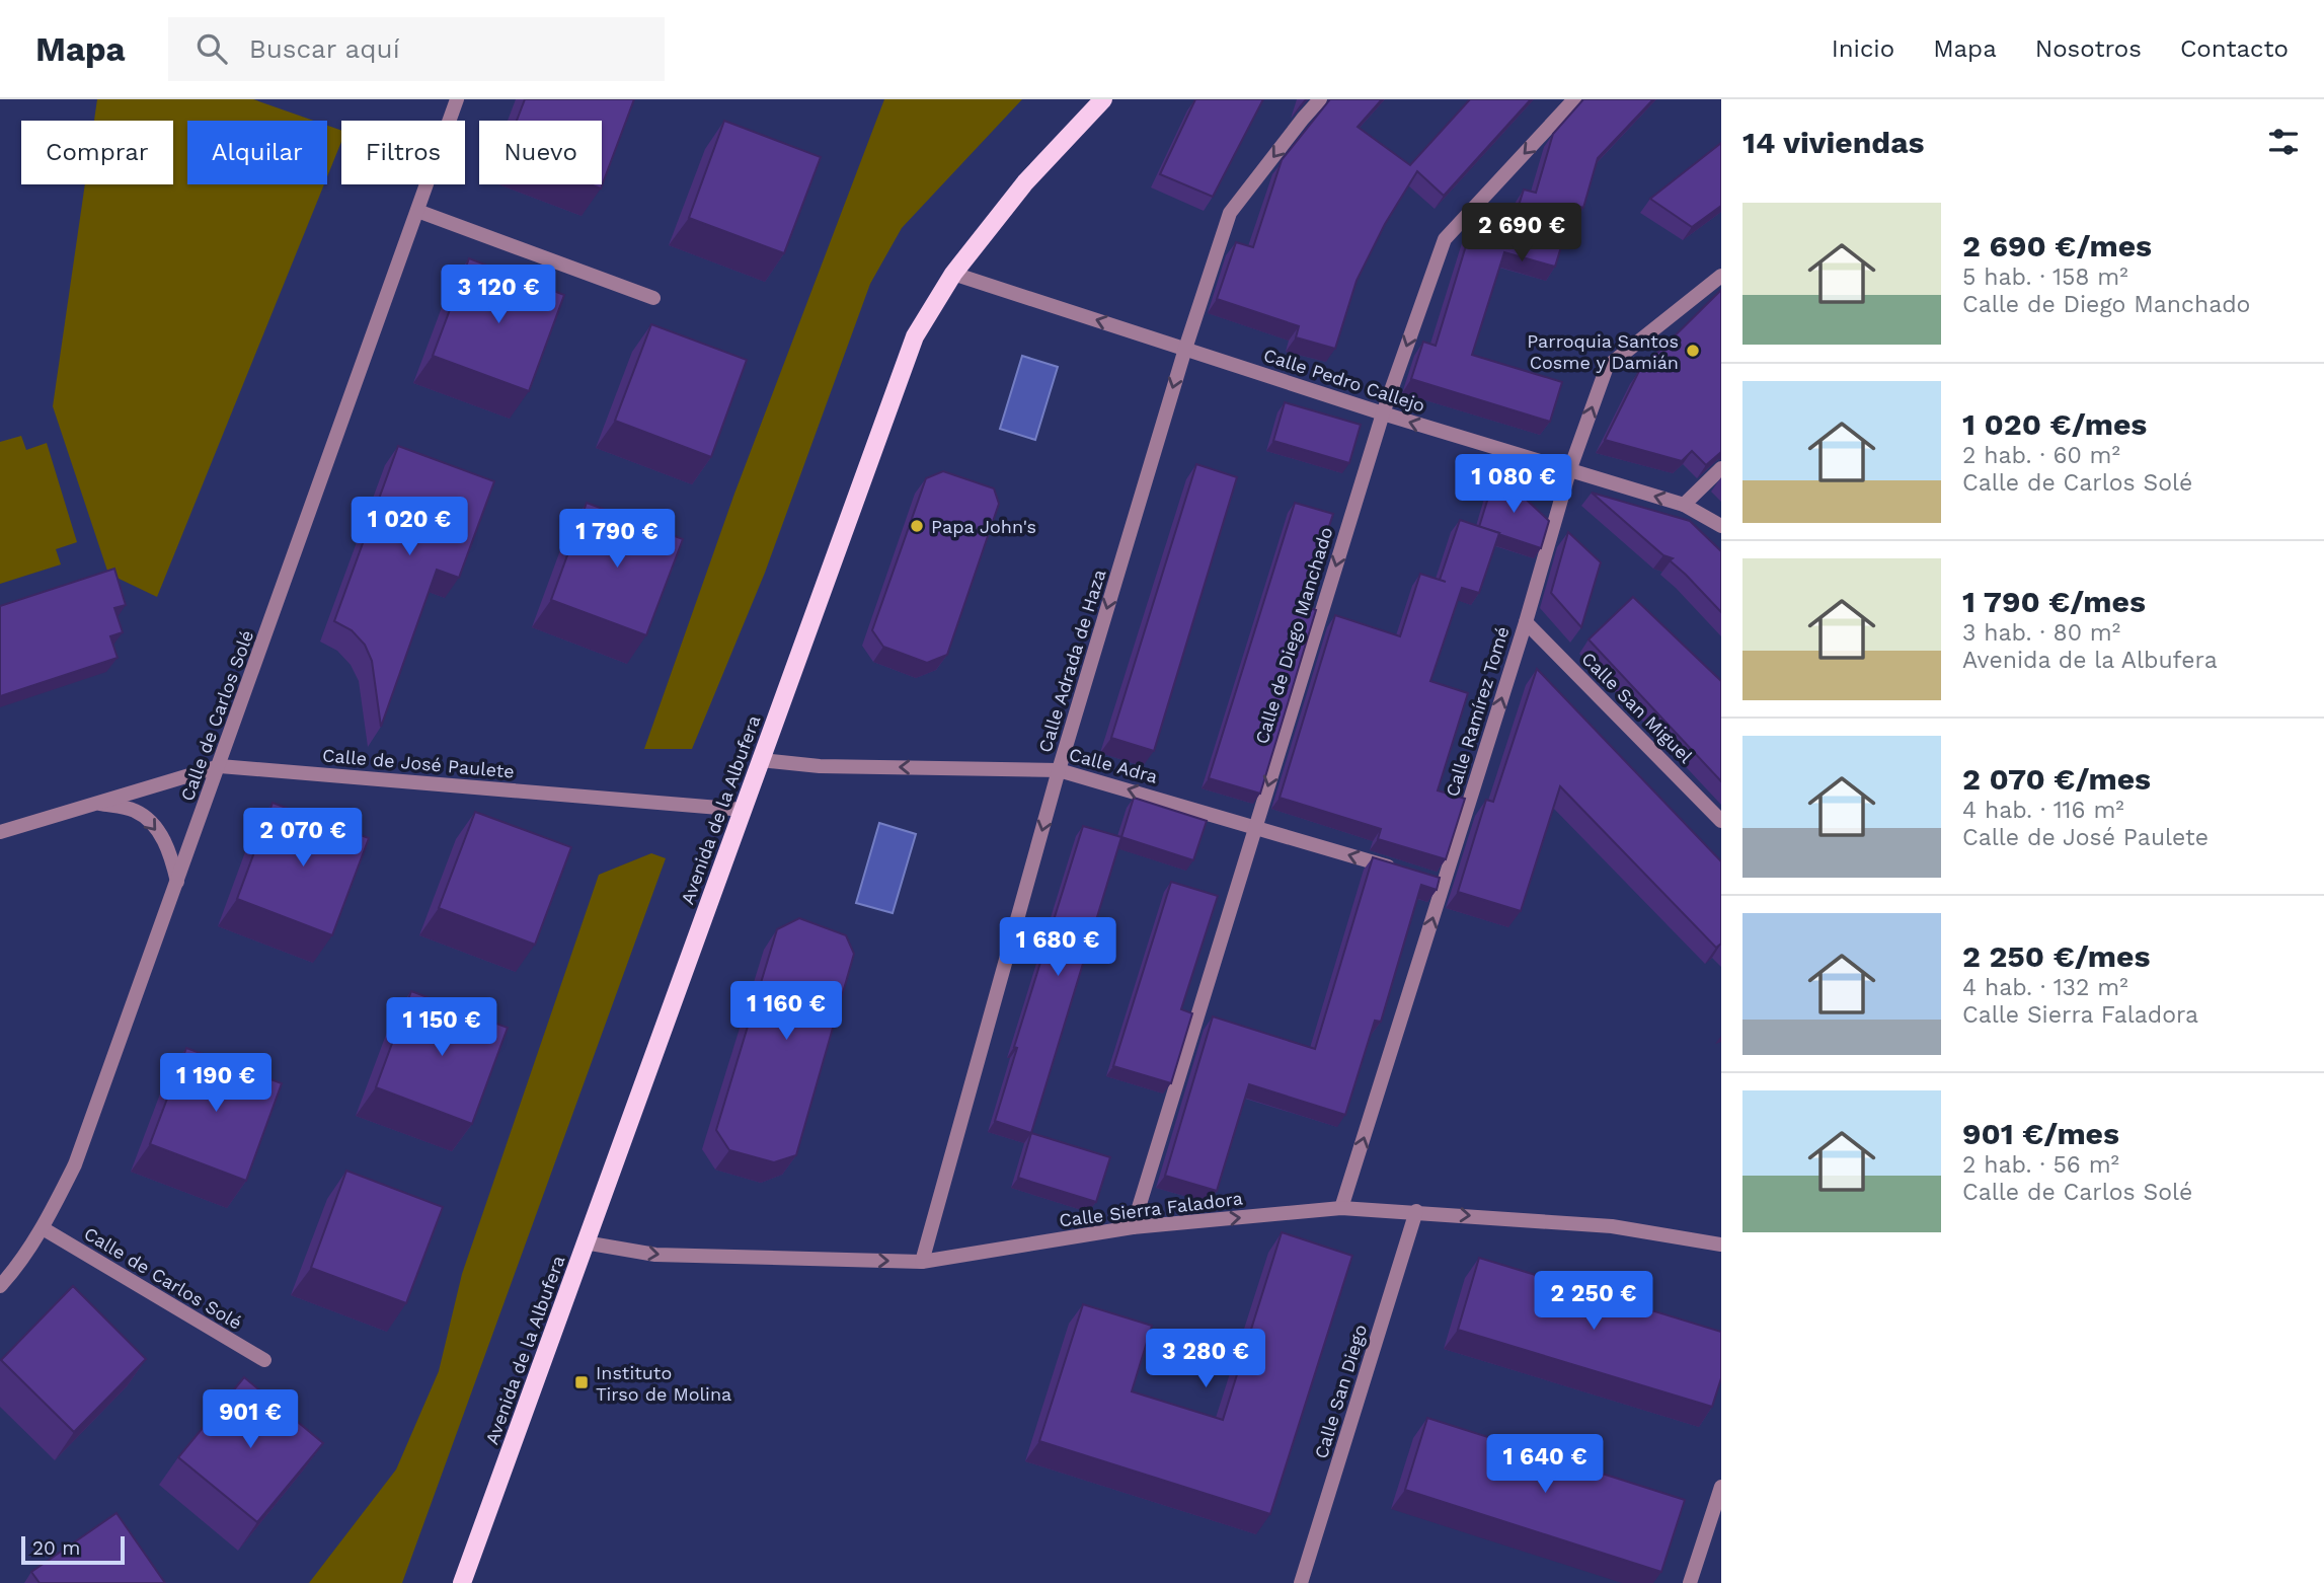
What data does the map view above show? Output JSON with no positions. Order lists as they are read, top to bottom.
{
  "streets": {
    "main road": ["Avenida de la Albufera"],
    "street": [
      "Calle Pedro Callejo",
      "Calle de Diego Manchado",
      "Calle Adrada de Haza",
      "Calle San Miguel",
      "Calle Ramírez Tomé",
      "Calle de Carlos Solé",
      "Calle de José Paulete",
      "Calle Adra",
      "Calle Sierra Faladora",
      "Calle San Diego"
    ]
  },
  "crossings": [
    ["Calle Pedro Callejo", "Calle de Diego Manchado"],
    ["Calle Pedro Callejo", "Calle Adrada de Haza"],
    ["Calle Pedro Callejo", "Calle Ramírez Tomé"],
    ["Calle Pedro Callejo", "Avenida de la Albufera"],
    ["Calle de Diego Manchado", "Calle Adra"],
    ["Calle de Diego Manchado", "Calle Sierra Faladora"],
    ["Calle Adrada de Haza", "Calle Adra"],
    ["Calle Adrada de Haza", "Calle Sierra Faladora"],
    ["Calle San Miguel", "Calle Ramírez Tomé"],
    ["Calle Ramírez Tomé", "Calle Sierra Faladora"],
    ["Calle de Carlos Solé", "Calle de José Paulete"],
    ["Calle de José Paulete", "Avenida de la Albufera"],
    ["Calle Adra", "Avenida de la Albufera"],
    ["Avenida de la Albufera", "Calle Sierra Faladora"],
    ["Calle Sierra Faladora", "Calle San Diego"]
  ],
  "one_way": [
    "Calle Pedro Callejo",
    "Calle de Diego Manchado",
    "Calle Adrada de Haza",
    "Calle Ramírez Tomé",
    "Calle Adra",
    "Calle Sierra Faladora"
  ],
  "places": {
    "other": ["Parroquia Santos Cosme y Damián", "Papa John's"],
    "transit": ["Instituto Tirso de Molina"]
  },
  "scale_bar": "20 m",
  "page": {
    "header": "Mapa",
    "search": "Buscar aquí",
    "nav": [
      "Inicio",
      "Mapa",
      "Nosotros",
      "Contacto"
    ],
    "heading": "14 viviendas",
    "chip": [
      "Comprar",
      "Alquilar",
      "Filtros",
      "Nuevo"
    ],
    "list": [
      {
        "name": "2 690 €/mes",
        "note": "5 hab. · 158 m² · Calle de Diego Manchado"
      },
      {
        "name": "1 020 €/mes",
        "note": "2 hab. · 60 m² · Calle de Carlos Solé"
      },
      {
        "name": "1 790 €/mes",
        "note": "3 hab. · 80 m² · Avenida de la Albufera"
      },
      {
        "name": "2 070 €/mes",
        "note": "4 hab. · 116 m² · Calle de José Paulete"
      },
      {
        "name": "2 250 €/mes",
        "note": "4 hab. · 132 m² · Calle Sierra Faladora"
      },
      {
        "name": "901 €/mes",
        "note": "2 hab. · 56 m² · Calle de Carlos Solé"
      }
    ],
    "price": [
      "2 690 €",
      "3 120 €",
      "1 080 €",
      "1 020 €",
      "1 790 €",
      "2 070 €",
      "1 680 €",
      "1 160 €",
      "1 150 €",
      "1 190 €",
      "2 250 €",
      "3 280 €",
      "901 €",
      "1 640 €"
    ],
    "scale": "20 m"
  }
}
